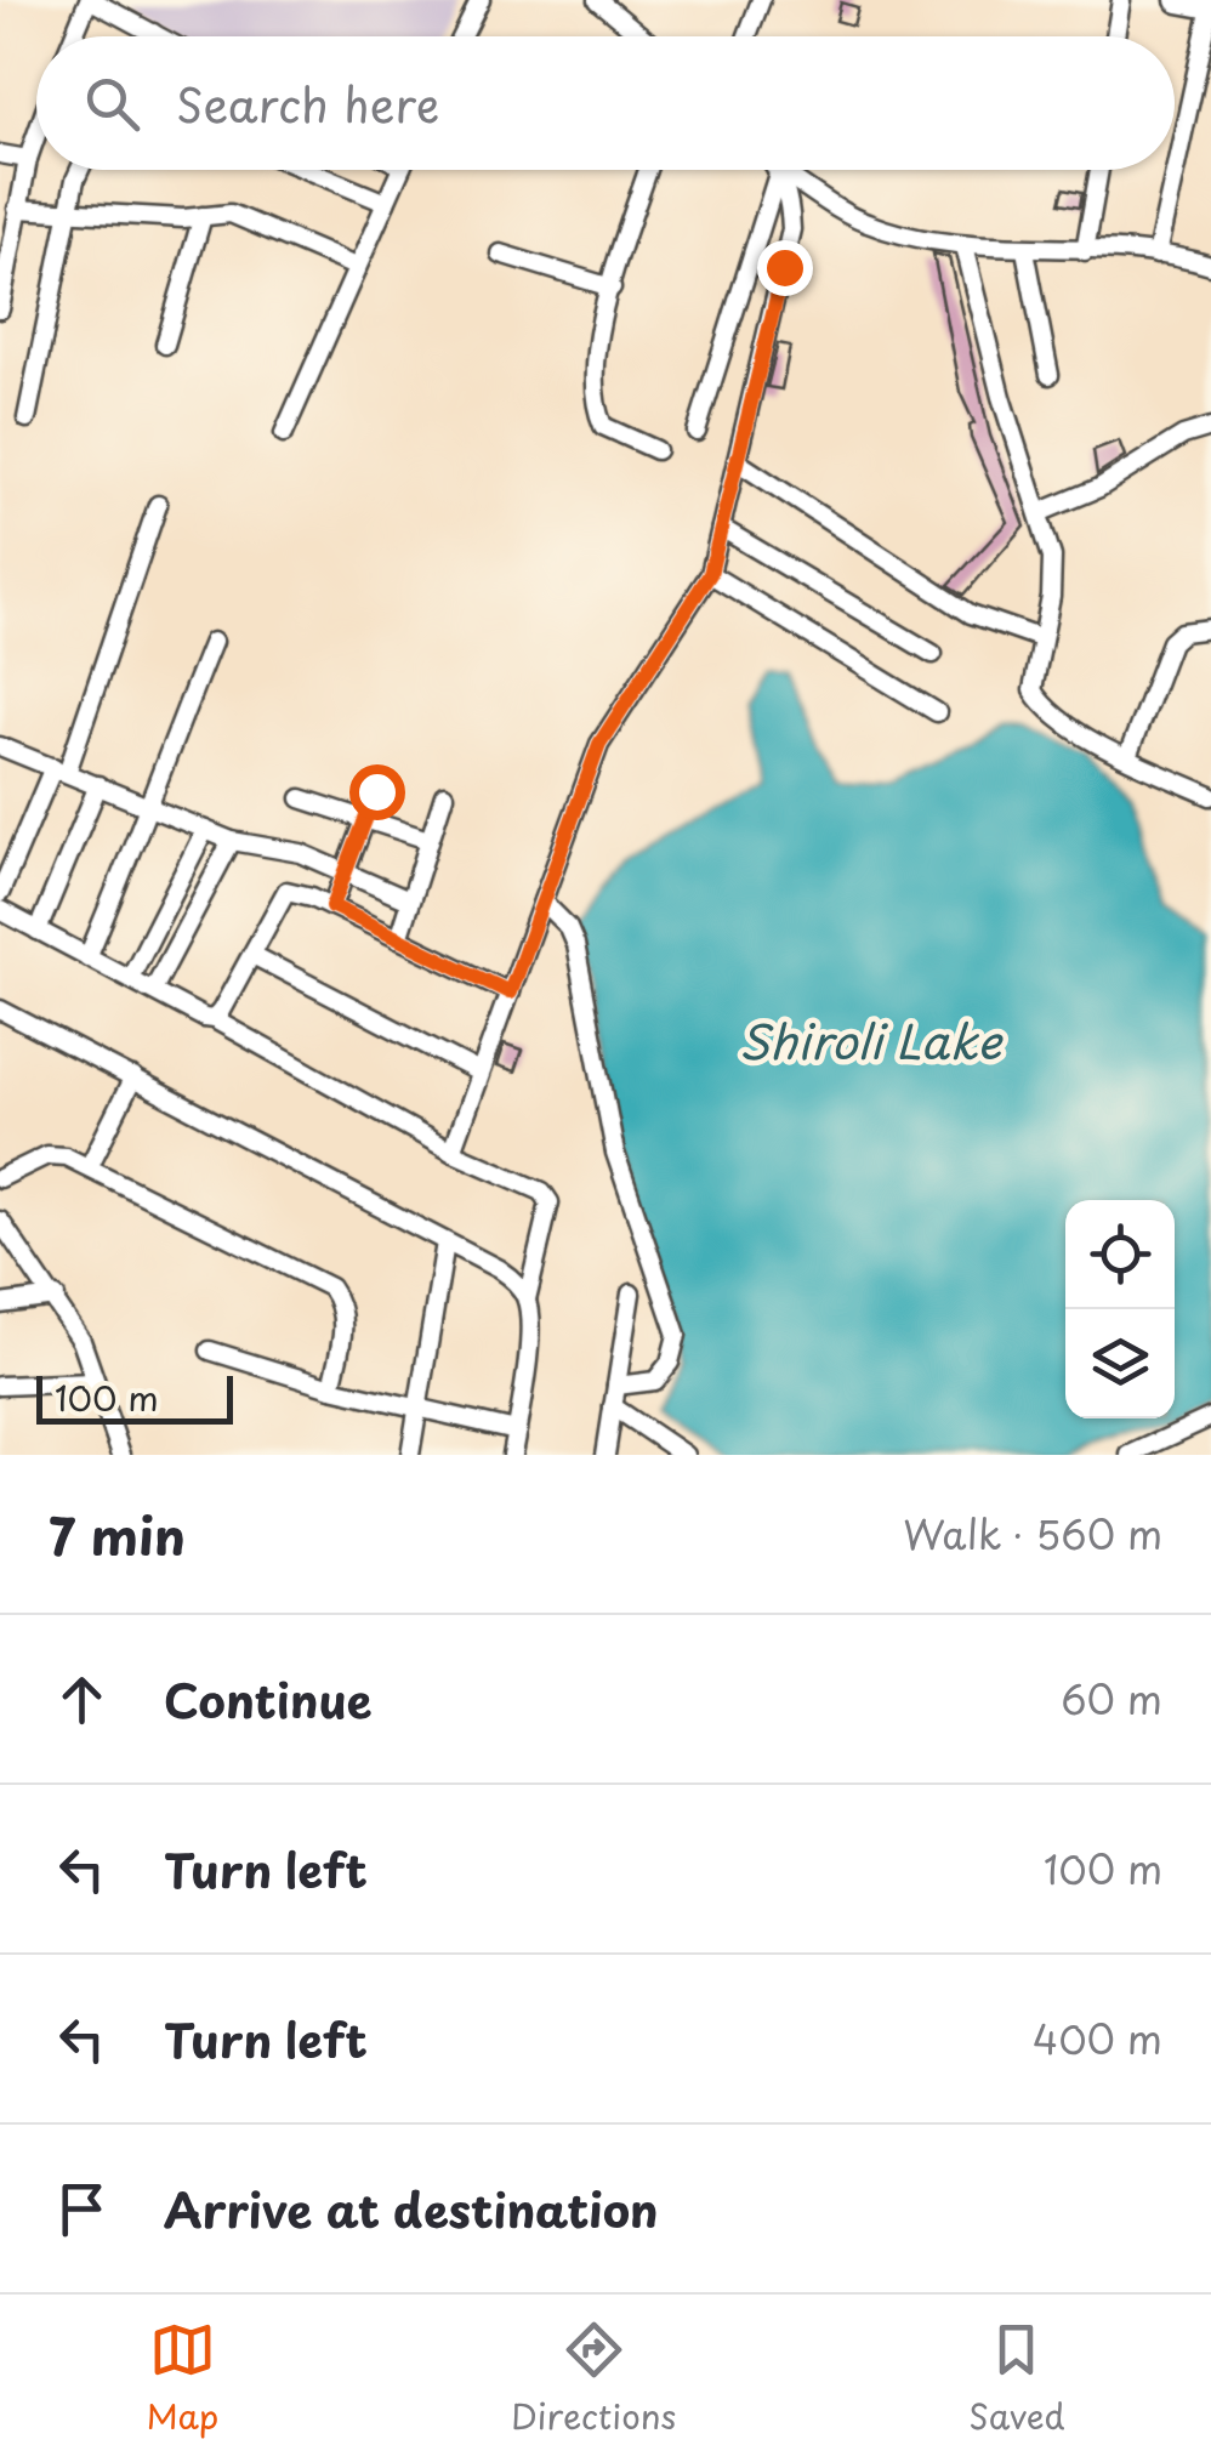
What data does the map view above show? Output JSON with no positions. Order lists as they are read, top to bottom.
{
  "water": ["Shiroli Lake"],
  "scale_bar": "100 m",
  "page": {
    "search": "Search here",
    "scale": "100 m",
    "heading": ["7 min", "Walk · 560 m"],
    "list": [
      ["Continue", "60 m"],
      ["Turn left", "100 m"],
      ["Turn left", "400 m"],
      "Arrive at destination"
    ],
    "nav": ["Map", "Directions", "Saved"]
  }
}
